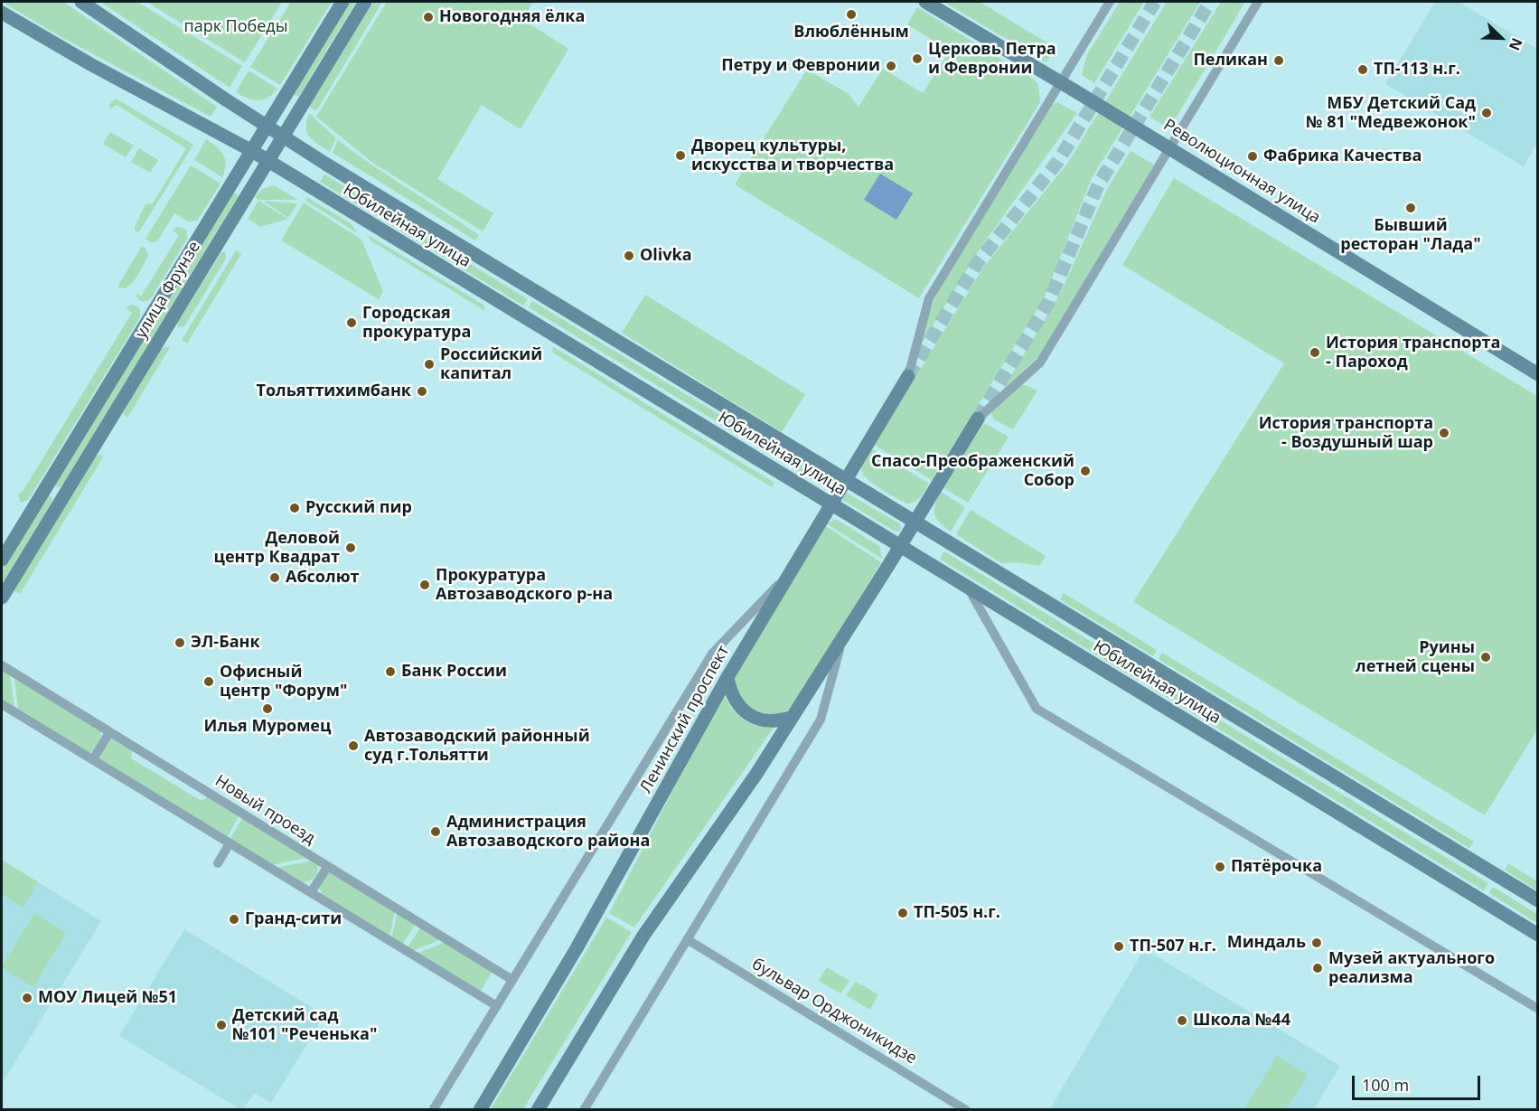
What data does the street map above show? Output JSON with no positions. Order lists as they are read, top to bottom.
{
  "streets": {
    "main road": [
      "Революционная улица",
      "Юбилейная улица",
      "улица Фрунзе",
      "Ленинский проспект"
    ],
    "street": ["Новый проезд", "бульвар Орджоникидзе"]
  },
  "crossings": [
    ["Юбилейная улица", "улица Фрунзе"],
    ["Юбилейная улица", "Ленинский проспект"]
  ],
  "parks": ["парк Победы"],
  "places": [
    "Влюблённым",
    "Новогодняя ёлка",
    "Церковь Петра и Февронии",
    "Пеликан",
    "Петру и Февронии",
    "ТП-113 н.г.",
    "МБУ Детский Сад № 81 \"Медвежонок\"",
    "Дворец культуры, искусства и творчества",
    "Фабрика Качества",
    "Бывший ресторан \"Лада\"",
    "Olivka",
    "Городская прокуратура",
    "История транспорта - Пароход",
    "Российский капитал",
    "Тольяттихимбанк",
    "История транспорта - Воздушный шар",
    "Спасо-Преображенский Собор",
    "Русский пир",
    "Деловой центр Квадрат",
    "Абсолют",
    "Прокуратура Автозаводского р-на",
    "ЭЛ-Банк",
    "Руины летней сцены",
    "Банк России",
    "Офисный центр \"Форум\"",
    "Илья Муромец",
    "Автозаводский районный суд г.Тольятти",
    "Администрация Автозаводского района",
    "Пятёрочка",
    "ТП-505 н.г.",
    "Гранд-сити",
    "Миндаль",
    "ТП-507 н.г.",
    "Музей актуального реализма",
    "МОУ Лицей №51",
    "Школа №44",
    "Детский сад №101 \"Реченька\""
  ],
  "scale_bar": "100 m",
  "north": "bottom right"
}
